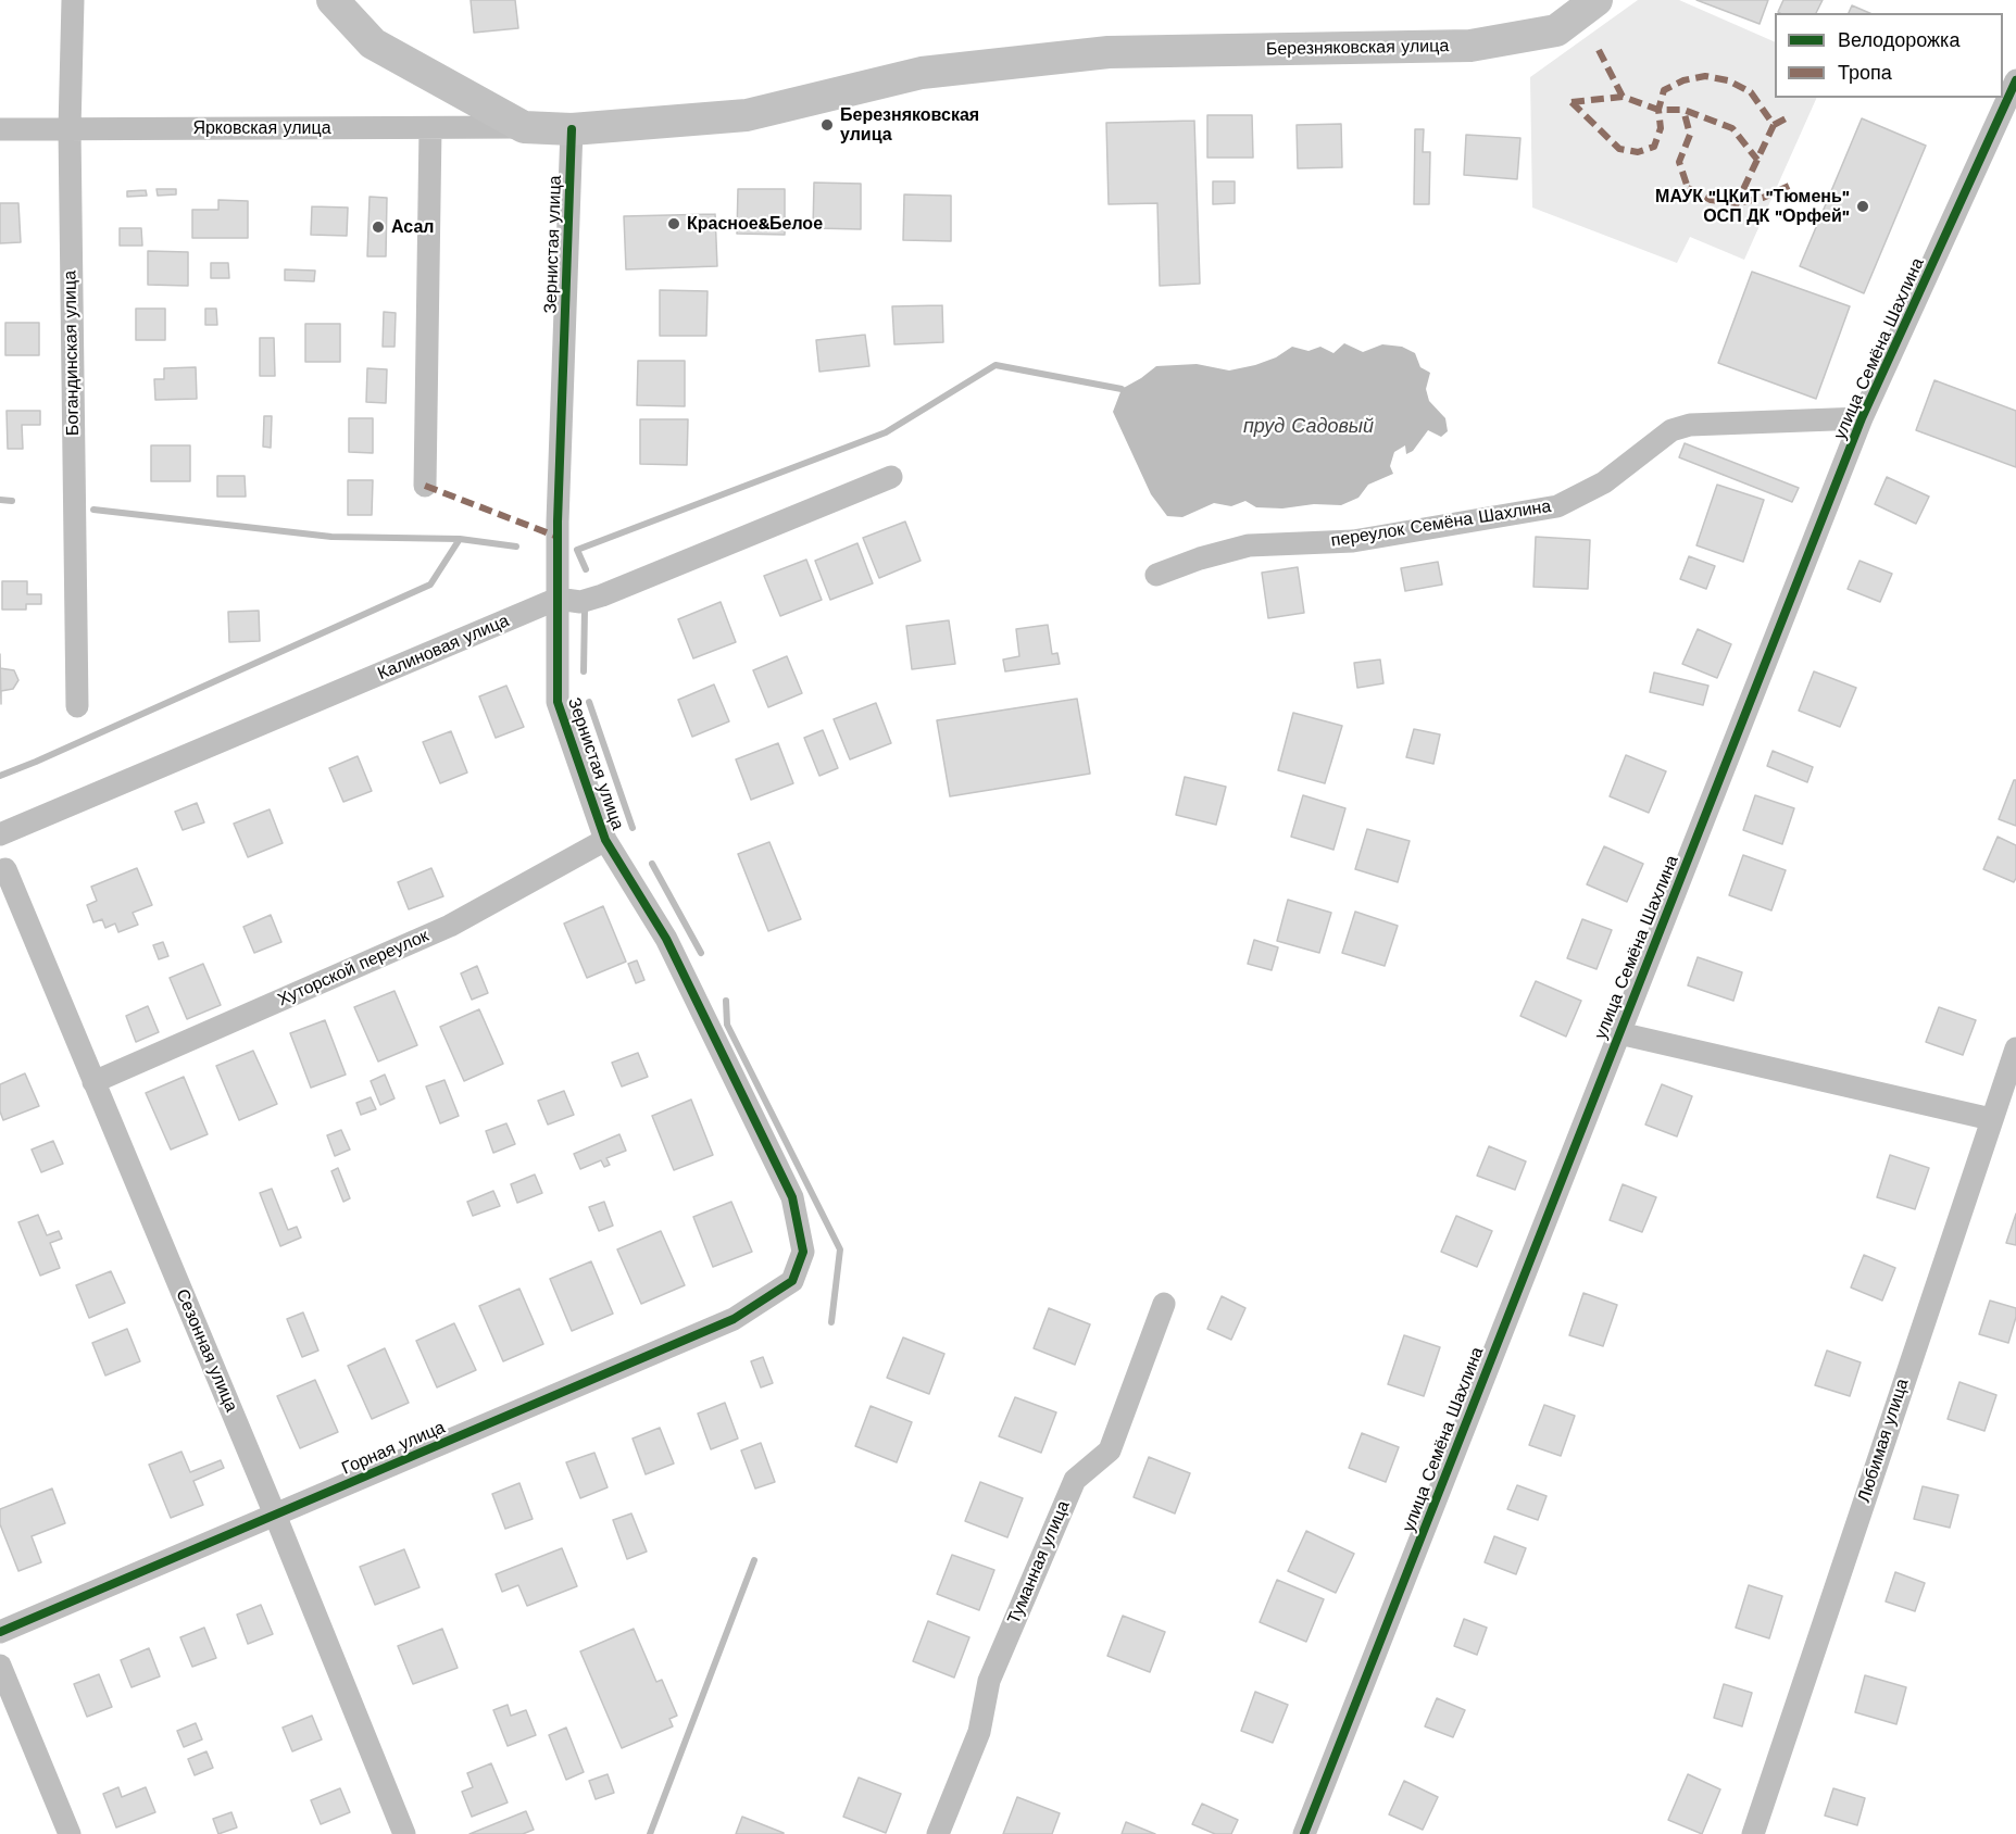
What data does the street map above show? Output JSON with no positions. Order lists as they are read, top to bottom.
{
  "streets": {
    "street": [
      "Березняковская улица",
      "Ярковская улица",
      "Зернистая улица",
      "улица Семёна Шахлина",
      "Богандинская улица",
      "переулок Семёна Шахлина",
      "Калиновая улица",
      "Хуторской переулок",
      "Сезонная улица",
      "Любимая улица",
      "Горная улица",
      "Туманная улица"
    ]
  },
  "crossings": [
    ["Березняковская улица", "Ярковская улица"],
    ["Березняковская улица", "Зернистая улица"],
    ["Ярковская улица", "Богандинская улица"],
    ["Зернистая улица", "Калиновая улица"],
    ["Зернистая улица", "Хуторской переулок"],
    ["Зернистая улица", "Горная улица"],
    ["улица Семёна Шахлина", "переулок Семёна Шахлина"],
    ["Хуторской переулок", "Сезонная улица"],
    ["Сезонная улица", "Горная улица"]
  ],
  "water": ["пруд Садовый"],
  "places": [
    "Березняковская улица",
    "МАУК \"ЦКиТ \"Тюмень\" ОСП ДК \"Орфей\"",
    "Красное&Белое",
    "Асал"
  ],
  "legend": ["Велодорожка", "Тропа"]
}
